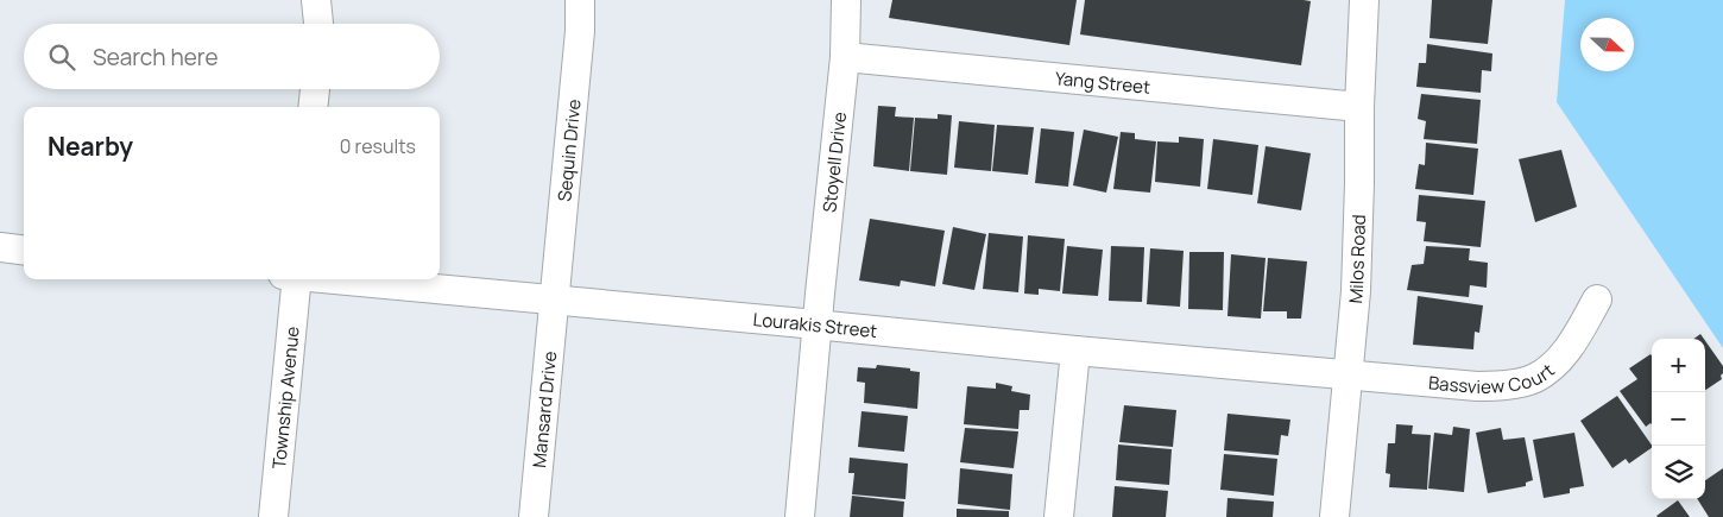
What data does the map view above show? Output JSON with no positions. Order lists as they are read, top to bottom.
{
  "streets": {
    "street": [
      "Yang Street",
      "Sequin Drive",
      "Stoyell Drive",
      "Milos Road",
      "Lourakis Street",
      "Bassview Court",
      "Township Avenue",
      "Mansard Drive"
    ]
  },
  "crossings": [
    ["Yang Street", "Stoyell Drive"],
    ["Yang Street", "Milos Road"],
    ["Sequin Drive", "Lourakis Street"],
    ["Sequin Drive", "Mansard Drive"],
    ["Stoyell Drive", "Lourakis Street"],
    ["Milos Road", "Lourakis Street"],
    ["Milos Road", "Bassview Court"],
    ["Lourakis Street", "Bassview Court"],
    ["Lourakis Street", "Mansard Drive"]
  ],
  "north": "right",
  "page": {
    "search": "Search here",
    "heading": ["Nearby", "0 results"],
    "map_buttons": ["+", "−"]
  }
}
